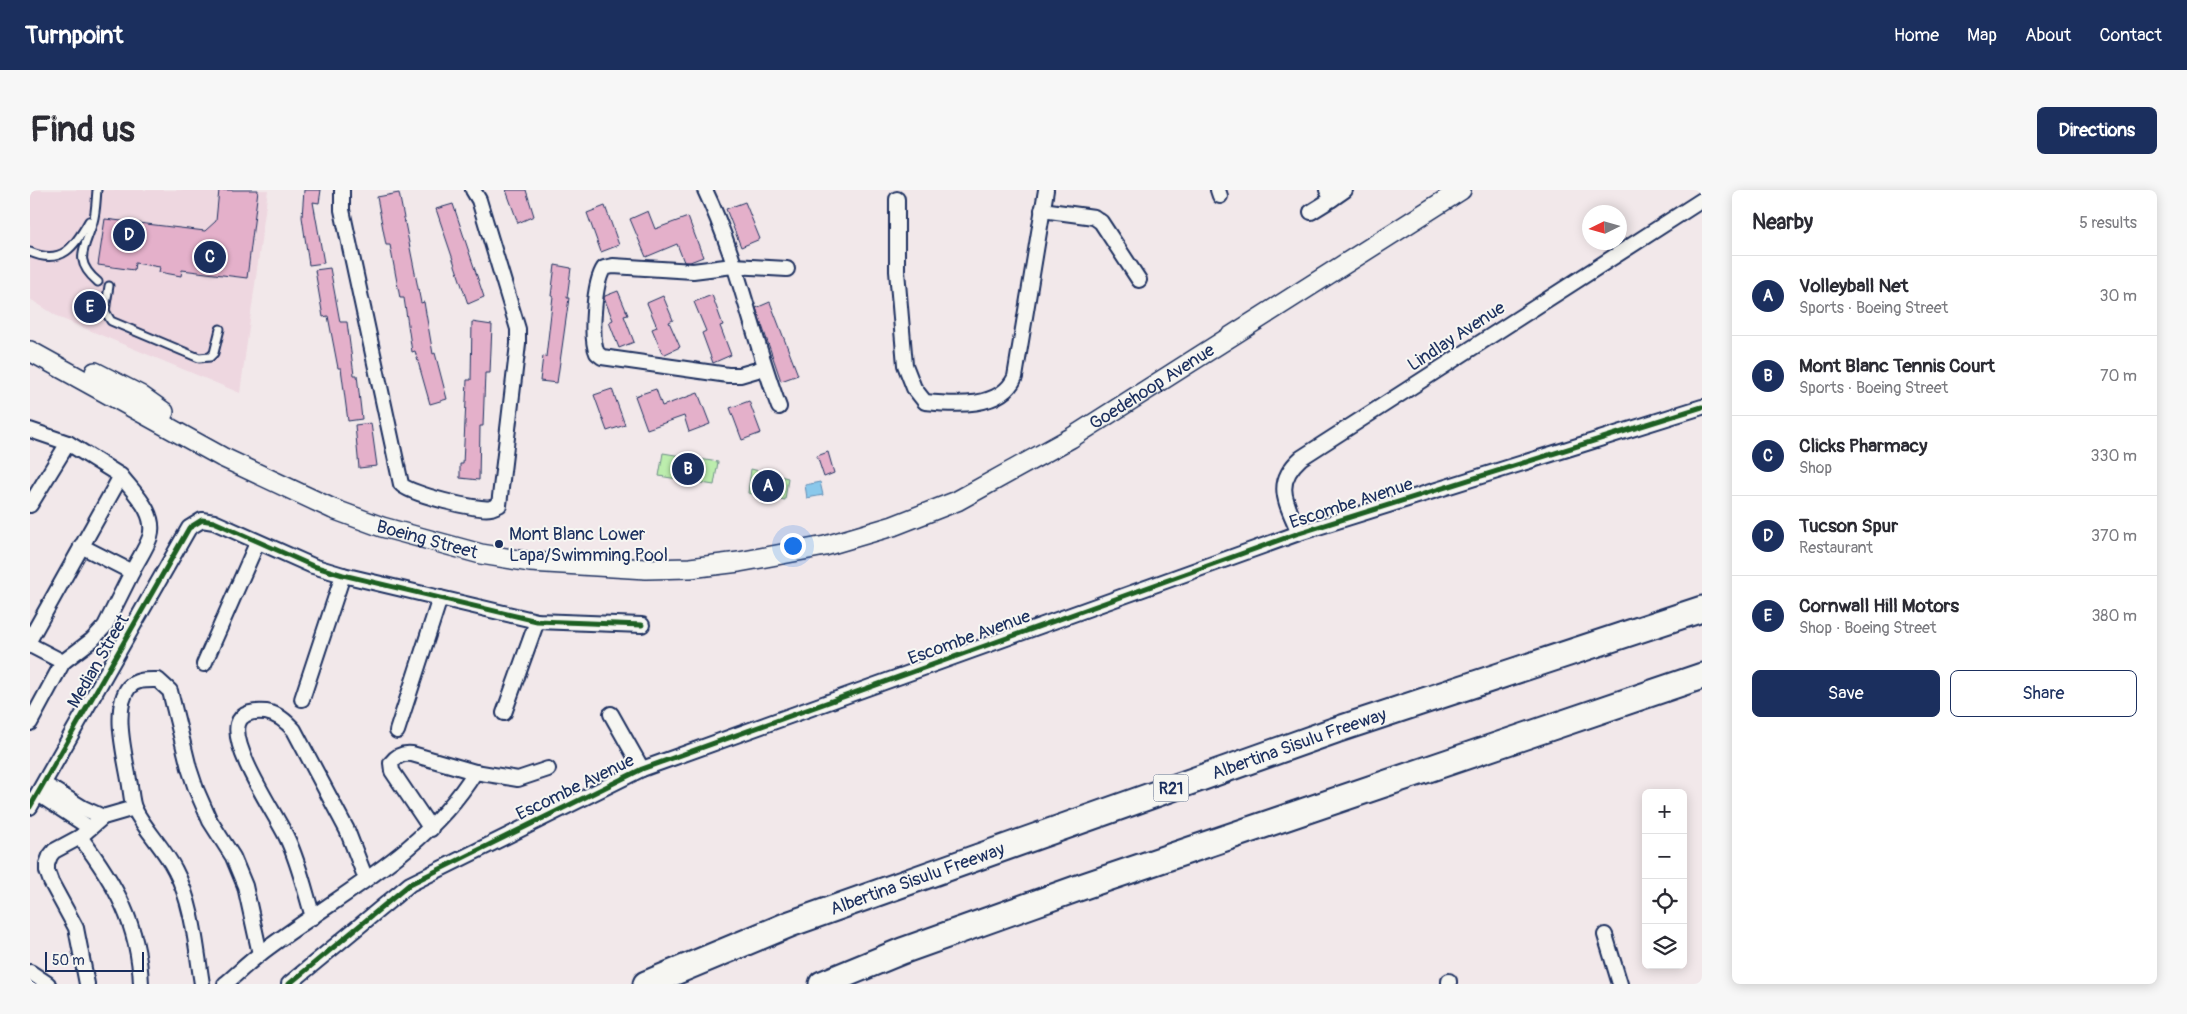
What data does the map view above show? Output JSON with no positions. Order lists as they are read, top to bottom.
{
  "streets": {
    "highway": ["Albertina Sisulu Freeway", "R21"],
    "main road": ["Goedehoop Avenue", "Boeing Street"],
    "street": ["Lindlay Avenue", "Escombe Avenue", "Median Street"]
  },
  "crossings": [
    ["Lindlay Avenue", "Escombe Avenue"],
    ["Goedehoop Avenue", "Boeing Street"]
  ],
  "places": ["Mont Blanc Lower Lapa/Swimming Pool"],
  "scale_bar": "50 m",
  "north": "left",
  "page": {
    "header": "Turnpoint",
    "nav": [
      "Home",
      "Map",
      "About",
      "Contact"
    ],
    "buttons": [
      "Directions",
      ["Save", "Share"]
    ],
    "title": "Find us",
    "heading": ["Nearby", "5 results"],
    "pins": [
      "D",
      "C",
      "E",
      "B",
      "A"
    ],
    "list": [
      {
        "mark": "A",
        "name": "Volleyball Net",
        "note": "Sports · Boeing Street",
        "value": "30 m"
      },
      {
        "mark": "B",
        "name": "Mont Blanc Tennis Court",
        "note": "Sports · Boeing Street",
        "value": "70 m"
      },
      {
        "mark": "C",
        "name": "Clicks Pharmacy",
        "note": "Shop",
        "value": "330 m"
      },
      {
        "mark": "D",
        "name": "Tucson Spur",
        "note": "Restaurant",
        "value": "370 m"
      },
      {
        "mark": "E",
        "name": "Cornwall Hill Motors",
        "note": "Shop · Boeing Street",
        "value": "380 m"
      }
    ],
    "map_buttons": ["+", "−"],
    "scale": "50 m"
  }
}
